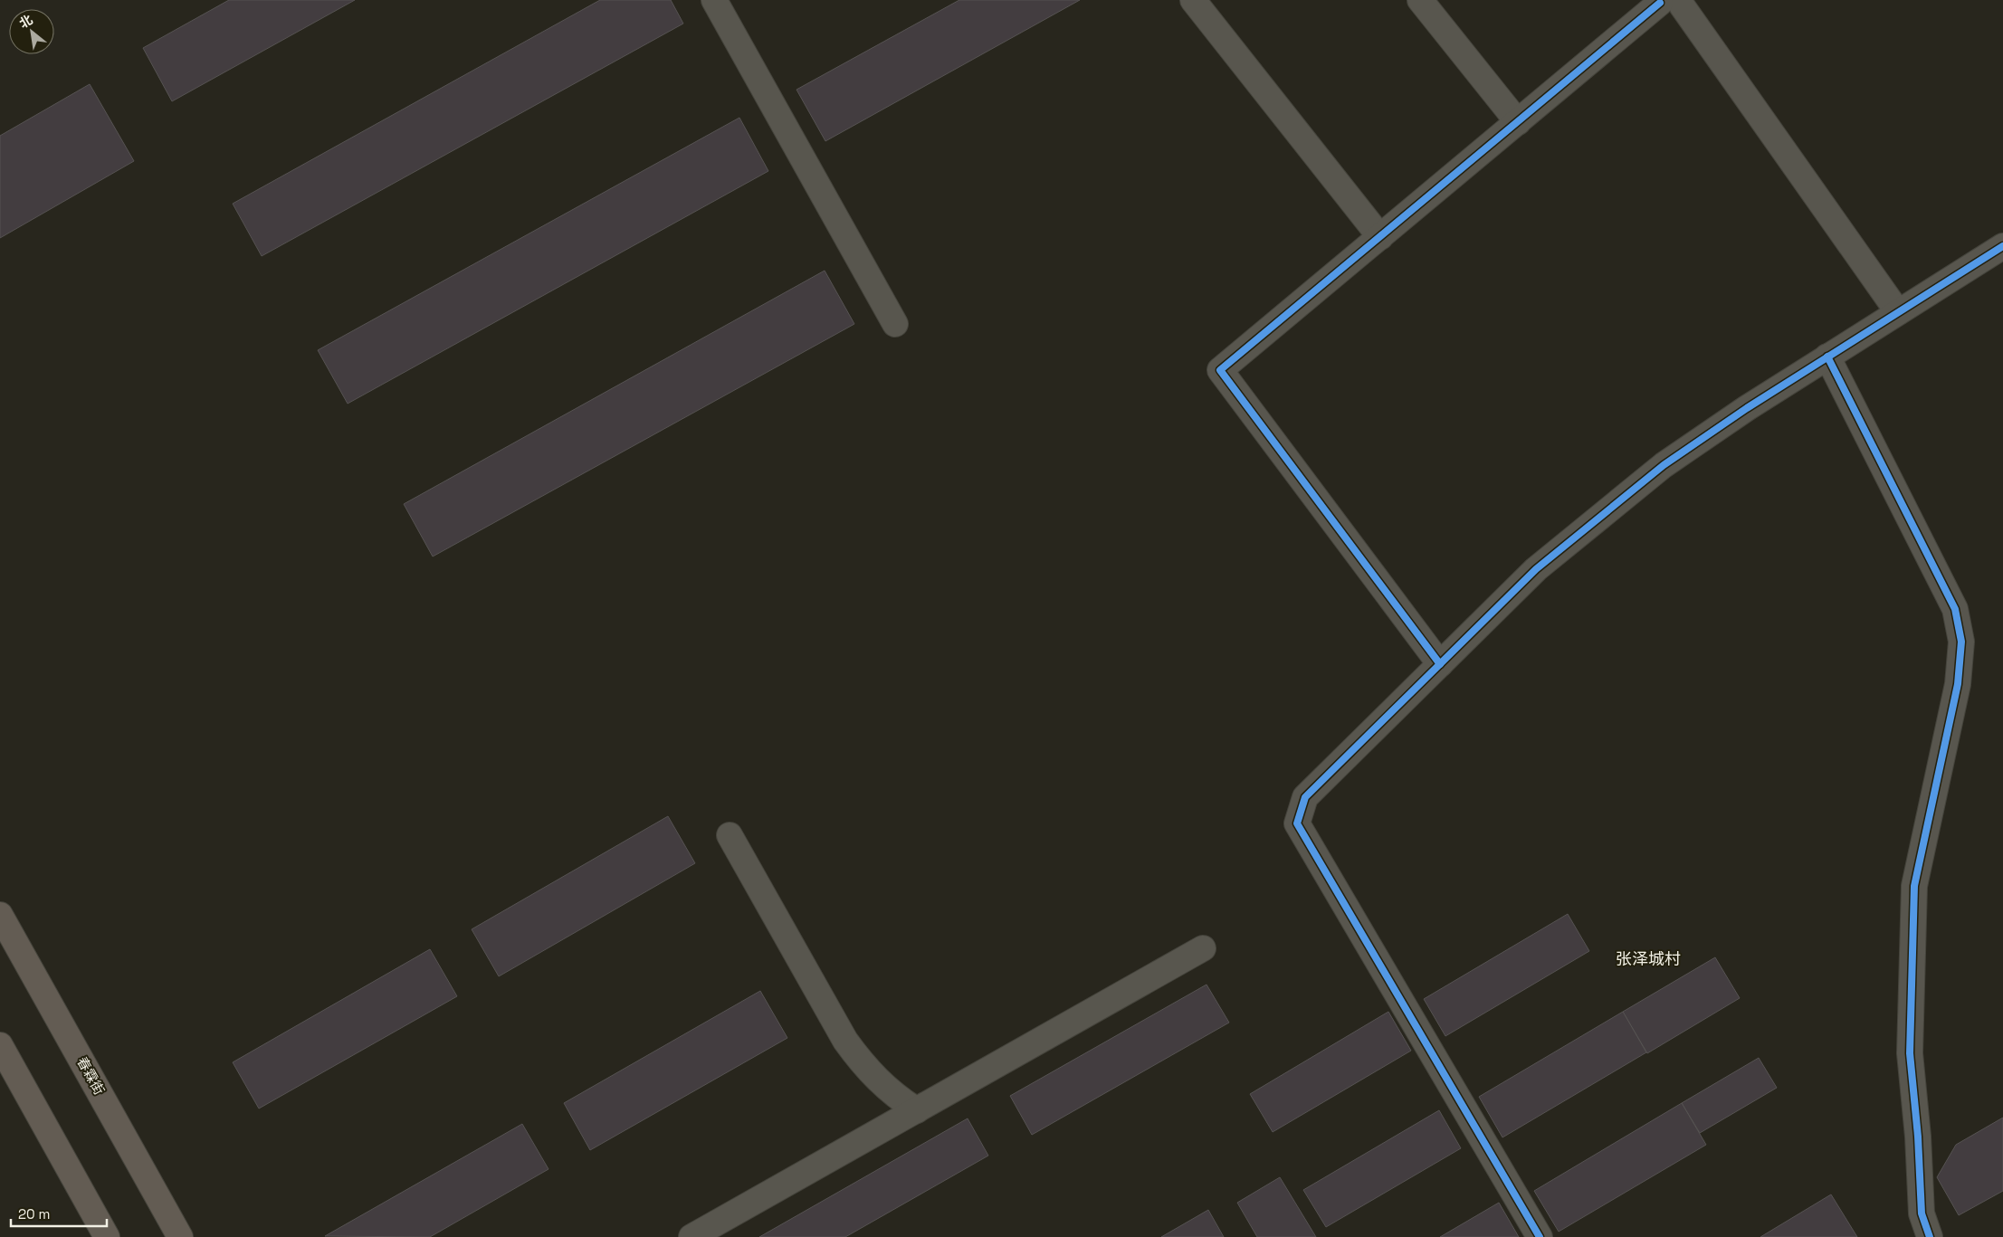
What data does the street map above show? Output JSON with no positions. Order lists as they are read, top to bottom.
{
  "streets": {
    "main road": ["春霖街"]
  },
  "districts": ["张泽城村"],
  "scale_bar": "20 m",
  "north": "top left"
}
